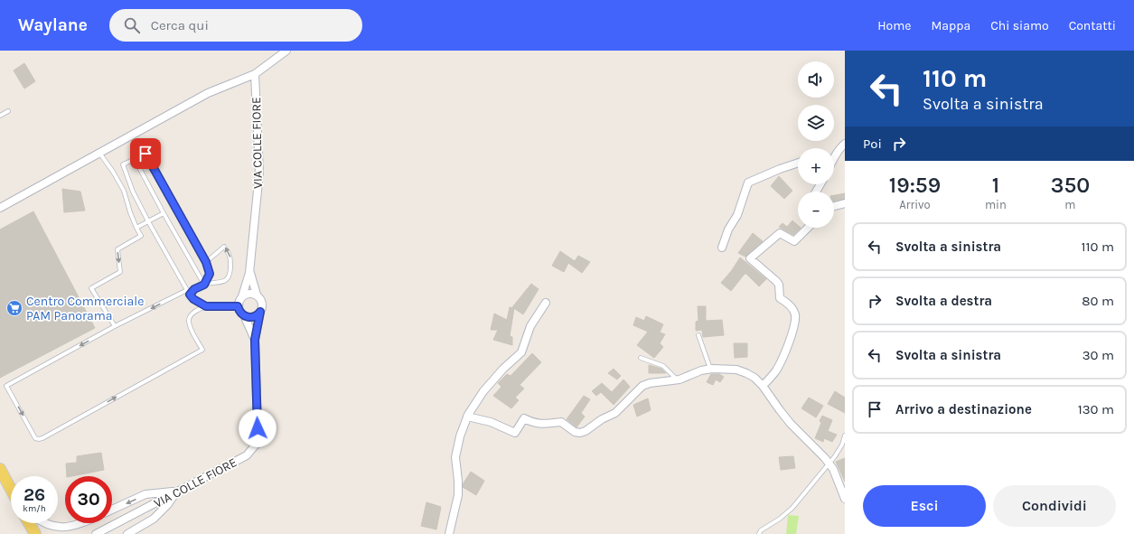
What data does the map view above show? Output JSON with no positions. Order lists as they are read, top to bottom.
{
  "streets": {
    "street": ["VIA COLLE FIORE"]
  },
  "places": {
    "supermarket": ["Centro Commerciale PAM Panorama"]
  },
  "page": {
    "header": "Waylane",
    "search": "Cerca qui",
    "nav": [
      "Home",
      "Mappa",
      "Chi siamo",
      "Contatti"
    ],
    "turn": ["110 m", "Svolta a sinistra"],
    "map_buttons": ["+", "−"],
    "then": "Poi",
    "eta": [
      "19:59",
      "Arrivo",
      "1",
      "min",
      "350",
      "m"
    ],
    "list": [
      {
        "name": "Svolta a sinistra",
        "value": "110 m"
      },
      {
        "name": "Svolta a destra",
        "value": "80 m"
      },
      {
        "name": "Svolta a sinistra",
        "value": "30 m"
      },
      {
        "name": "Arrivo a destinazione",
        "value": "130 m"
      }
    ],
    "speed": "26 km/h",
    "limit": "30",
    "buttons": ["Esci", "Condividi"]
  }
}
